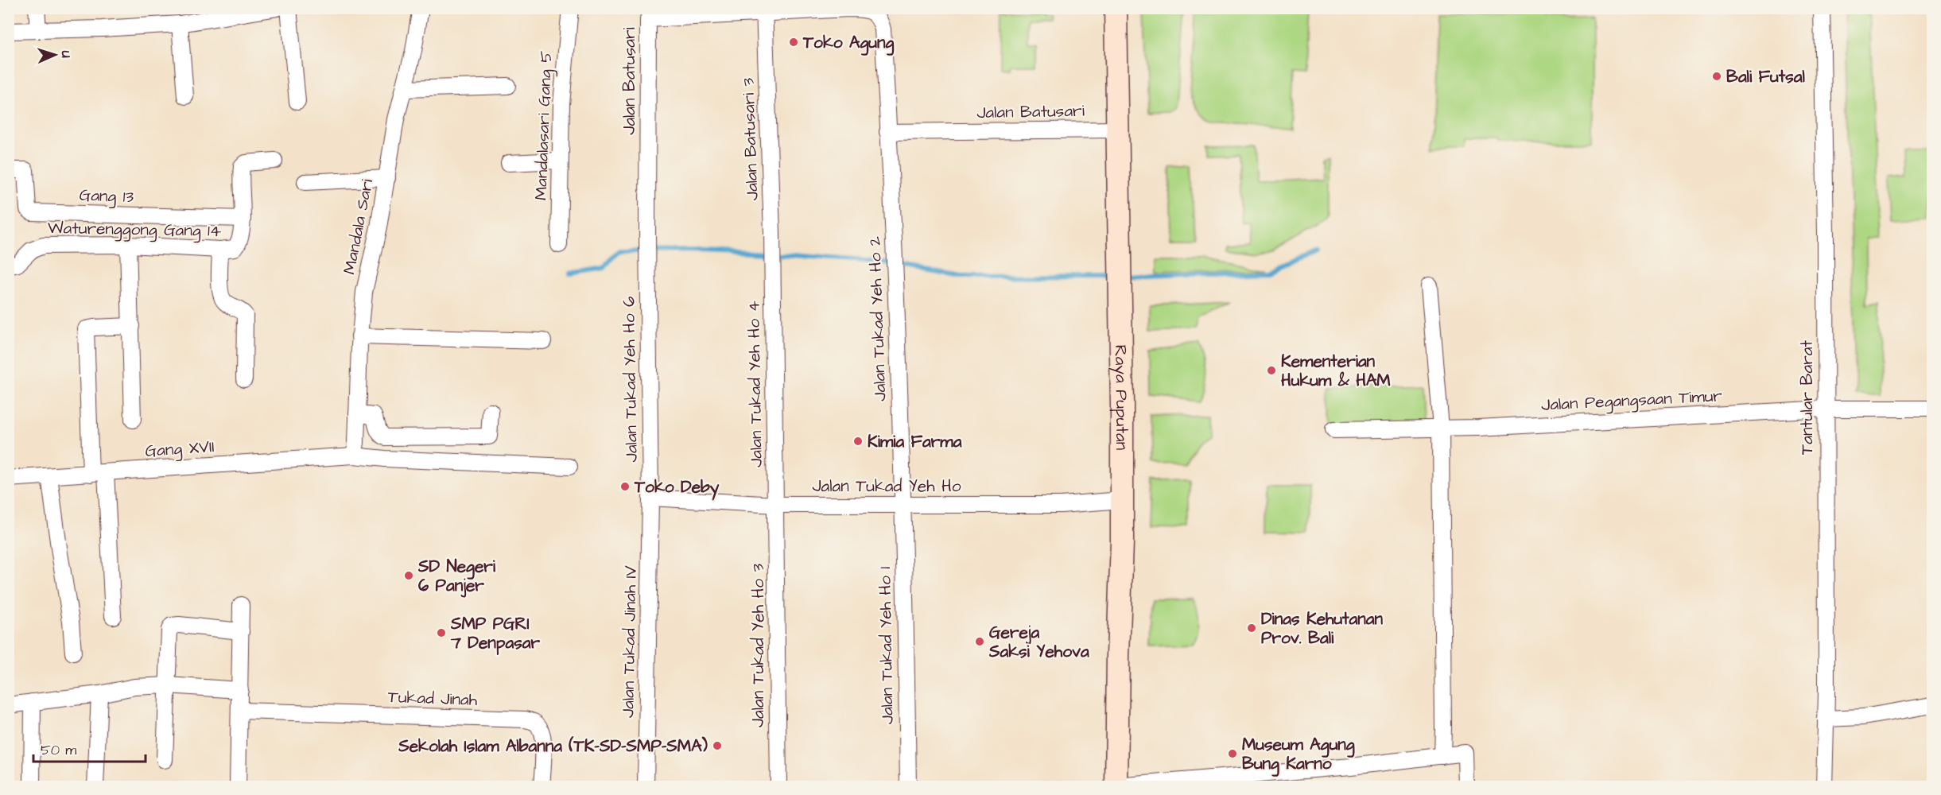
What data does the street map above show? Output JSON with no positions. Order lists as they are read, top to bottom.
{
  "streets": {
    "main road": ["Raya Puputan"],
    "street": [
      "Jalan Batusari",
      "Mandalasari Gang 5",
      "Jalan Batusari 3",
      "Gang 13",
      "Mandala Sari",
      "Waturenggong Gang 14",
      "Jalan Tukad Yeh Ho 2",
      "Jalan Tukad Yeh Ho 6",
      "Jalan Tukad Yeh Ho 4",
      "Tantular Barat",
      "Jalan Pegangsaan Timur",
      "Gang XVII",
      "Jalan Tukad Yeh Ho",
      "Jalan Tukad Jinah IV",
      "Jalan Tukad Yeh Ho 3",
      "Jalan Tukad Yeh Ho 1",
      "Tukad Jinah"
    ]
  },
  "crossings": [
    ["Jalan Batusari", "Jalan Batusari 3"],
    ["Jalan Batusari", "Jalan Tukad Yeh Ho 2"],
    ["Jalan Batusari", "Jalan Tukad Yeh Ho 6"],
    ["Jalan Batusari", "Raya Puputan"],
    ["Jalan Batusari 3", "Jalan Tukad Yeh Ho 4"],
    ["Gang 13", "Waturenggong Gang 14"],
    ["Mandala Sari", "Gang XVII"],
    ["Jalan Tukad Yeh Ho 2", "Jalan Tukad Yeh Ho"],
    ["Jalan Tukad Yeh Ho 2", "Jalan Tukad Yeh Ho 1"],
    ["Jalan Tukad Yeh Ho 6", "Jalan Tukad Yeh Ho"],
    ["Jalan Tukad Yeh Ho 6", "Jalan Tukad Jinah IV"],
    ["Jalan Tukad Yeh Ho 4", "Jalan Tukad Yeh Ho"],
    ["Jalan Tukad Yeh Ho 4", "Jalan Tukad Yeh Ho 3"],
    ["Raya Puputan", "Jalan Tukad Yeh Ho"],
    ["Tantular Barat", "Jalan Pegangsaan Timur"],
    ["Jalan Tukad Yeh Ho", "Jalan Tukad Jinah IV"],
    ["Jalan Tukad Yeh Ho", "Jalan Tukad Yeh Ho 3"],
    ["Jalan Tukad Yeh Ho", "Jalan Tukad Yeh Ho 1"]
  ],
  "places": [
    "Toko Agung",
    "Bali Futsal",
    "Kementerian Hukum & HAM",
    "Kimia Farma",
    "Toko Deby",
    "SD Negeri 6 Panjer",
    "Dinas Kehutanan Prov. Bali",
    "SMP PGRI 7 Denpasar",
    "Gereja Saksi Yehova",
    "Sekolah Islam Albanna (TK-SD-SMP-SMA)",
    "Museum Agung Bung Karno"
  ],
  "scale_bar": "50 m",
  "north": "right"
}
